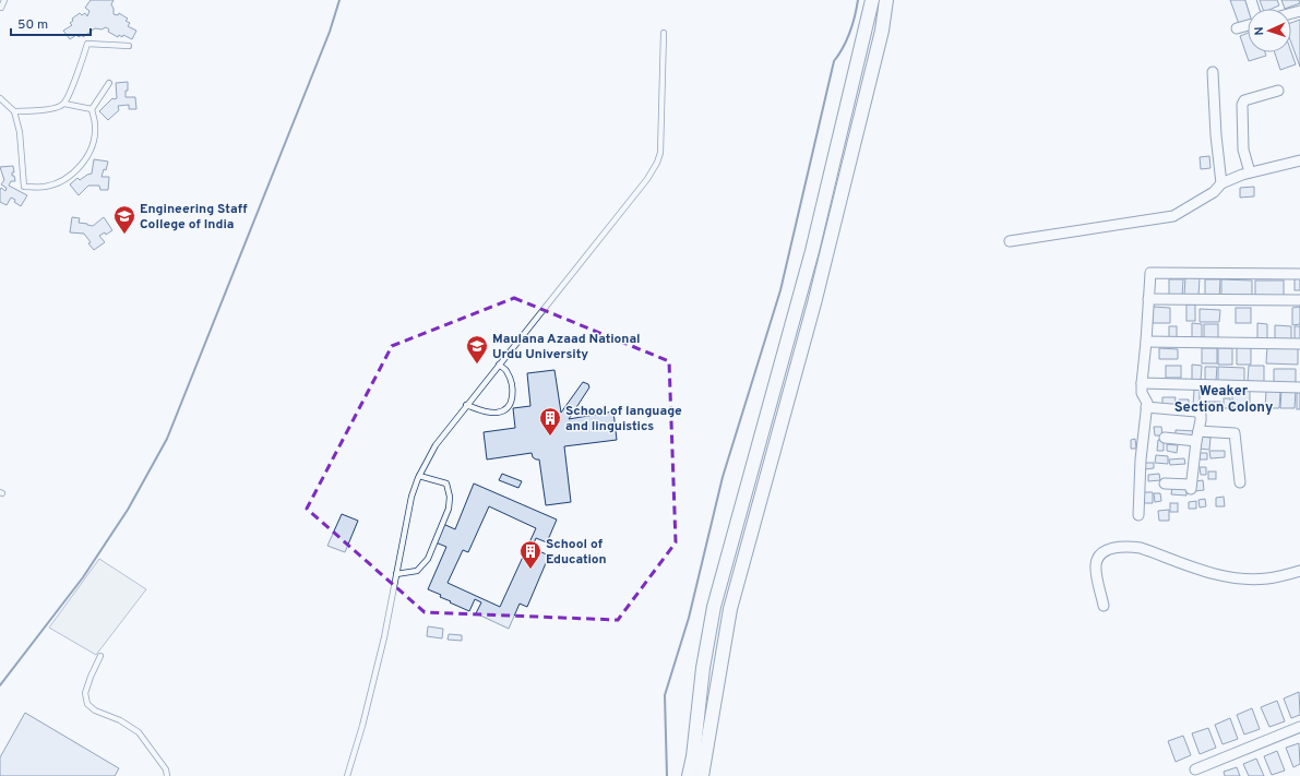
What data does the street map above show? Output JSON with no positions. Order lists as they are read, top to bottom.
{
  "districts": ["Weaker Section Colony"],
  "places": {
    "school or university": ["Engineering Staff College of India", "Maulana Azaad National Urdu University"],
    "building": ["School of language and linguistics", "School of Education"]
  },
  "scale_bar": "50 m",
  "north": "left"
}
